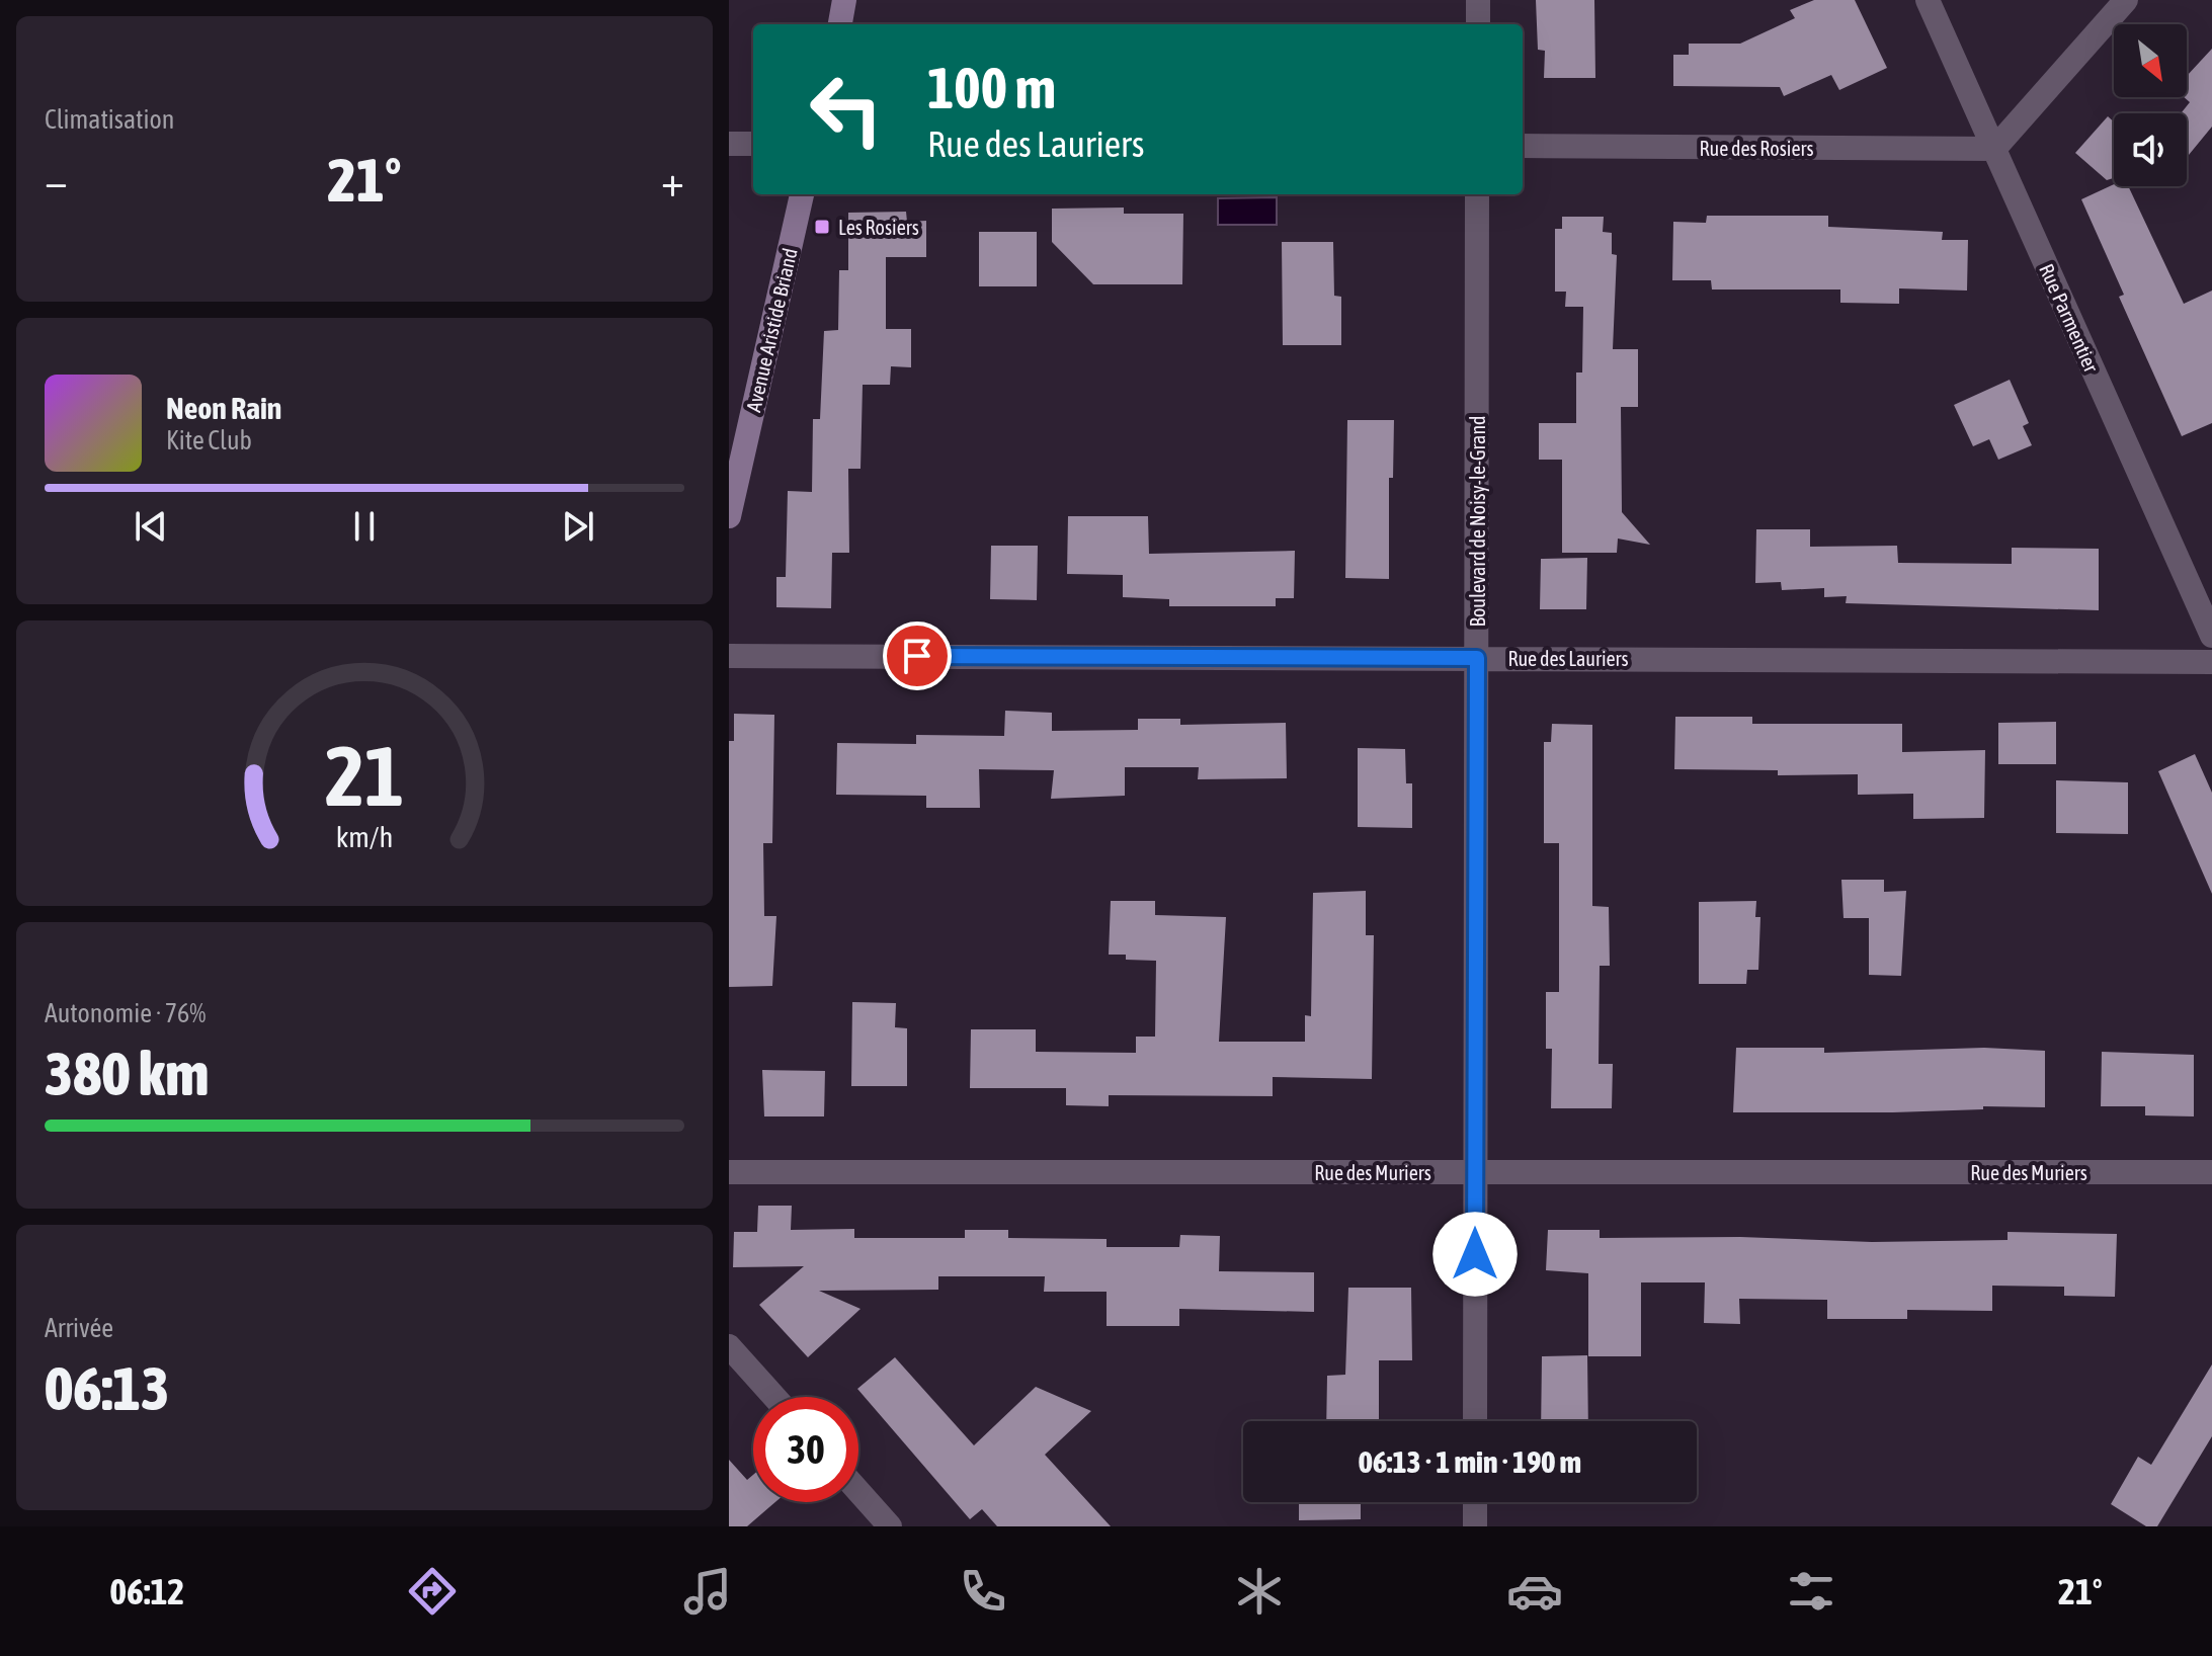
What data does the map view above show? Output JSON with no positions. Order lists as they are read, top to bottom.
{
  "streets": {
    "street": [
      "Rue des Rosiers",
      "Rue Parmentier",
      "Avenue Aristide Briand",
      "Boulevard de Noisy-le-Grand",
      "Rue des Lauriers",
      "Rue des Muriers"
    ]
  },
  "crossings": [
    ["Rue des Rosiers", "Rue Parmentier"],
    ["Boulevard de Noisy-le-Grand", "Rue des Lauriers"],
    ["Boulevard de Noisy-le-Grand", "Rue des Muriers"]
  ],
  "places": {
    "transit": ["Les Rosiers"]
  },
  "north": "bottom right",
  "page": {
    "tile": [
      "Climatisation",
      ["Autonomie · 76%", "380 km"],
      ["Arrivée", "06:13"]
    ],
    "turn": ["100 m", "Rue des Lauriers"],
    "heat": ["−", "21°", "+"],
    "song": ["Neon Rain", "Kite Club"],
    "limit": "30",
    "trip": "06:13 · 1 min · 190 m",
    "tabs": ["06:12", "21°"],
    "gauge": ["21", "km/h"]
  }
}
